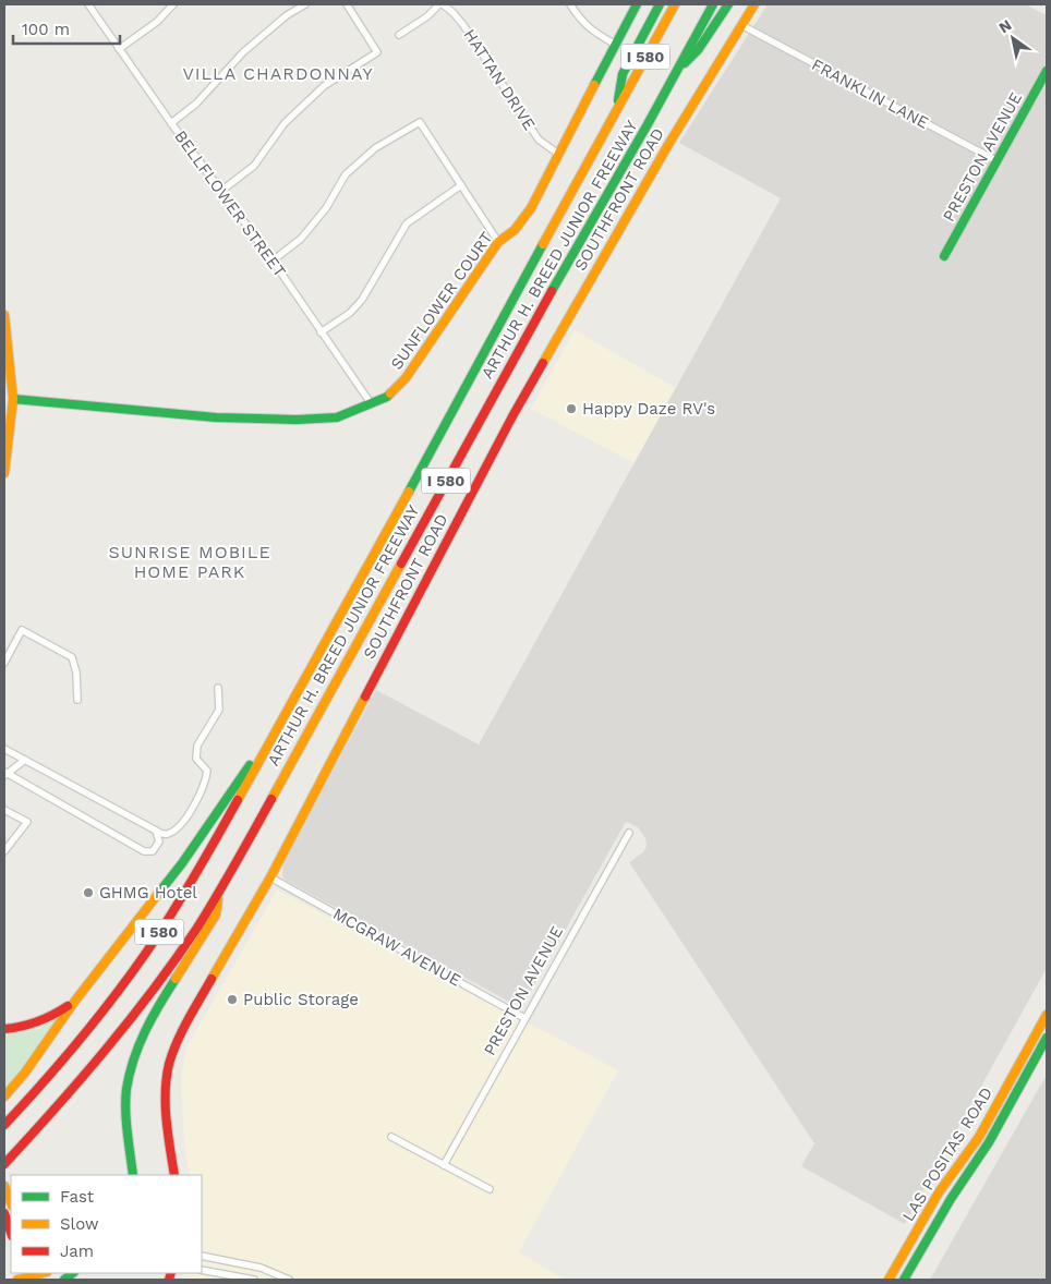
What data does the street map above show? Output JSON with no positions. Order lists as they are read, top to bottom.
{
  "streets": {
    "main road": [
      "I 580",
      "PRESTON AVENUE",
      "SOUTHFRONT ROAD",
      "ARTHUR H. BREED JUNIOR FREEWAY",
      "SUNFLOWER COURT",
      "LAS POSITAS ROAD"
    ],
    "street": [
      "HATTAN DRIVE",
      "FRANKLIN LANE",
      "BELLFLOWER STREET",
      "MCGRAW AVENUE"
    ]
  },
  "crossings": [
    ["HATTAN DRIVE", "SUNFLOWER COURT"],
    ["FRANKLIN LANE", "PRESTON AVENUE"],
    ["FRANKLIN LANE", "SOUTHFRONT ROAD"],
    ["PRESTON AVENUE", "MCGRAW AVENUE"],
    ["SOUTHFRONT ROAD", "MCGRAW AVENUE"],
    ["BELLFLOWER STREET", "SUNFLOWER COURT"]
  ],
  "districts": ["VILLA CHARDONNAY", "SUNRISE MOBILE HOME PARK"],
  "places": ["Happy Daze RV's", "GHMG Hotel", "Public Storage"],
  "legend": ["Fast", "Slow", "Jam"],
  "scale_bar": "100 m",
  "north": "top left"
}
